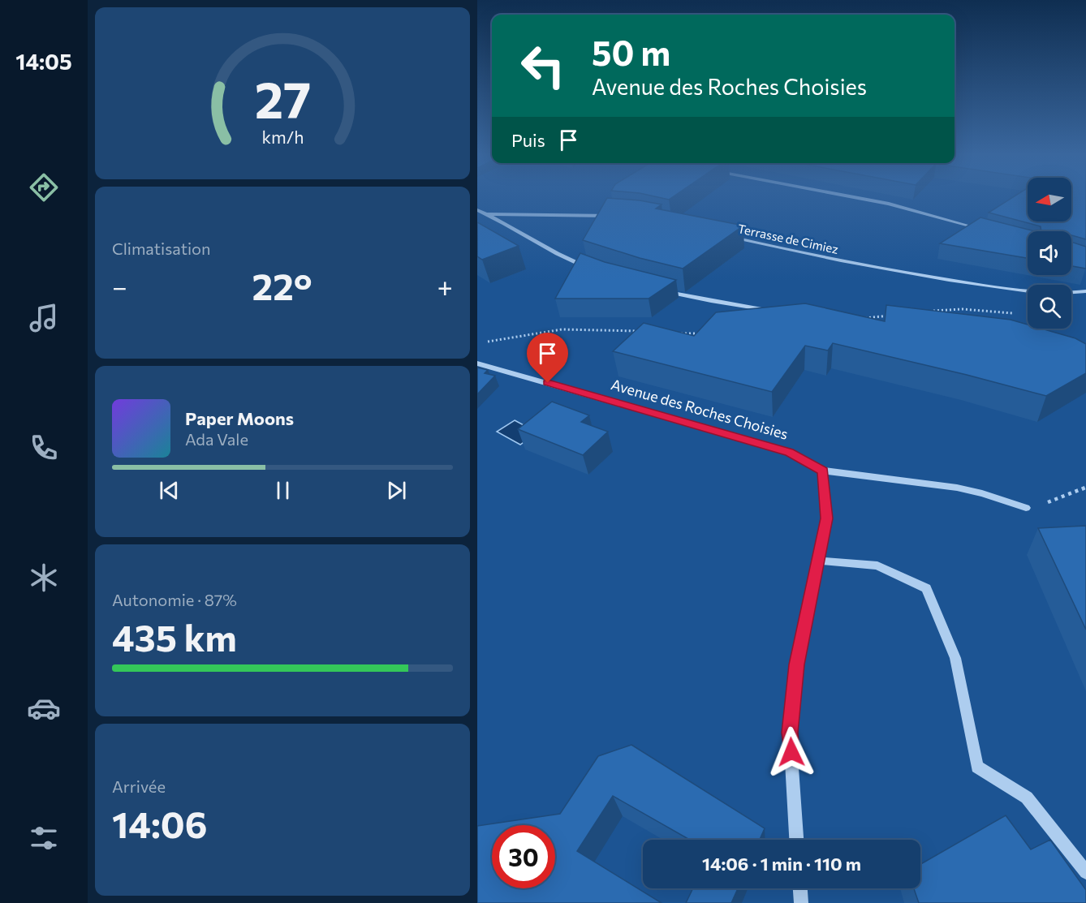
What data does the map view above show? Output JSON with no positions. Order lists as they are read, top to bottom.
{
  "streets": {
    "street": ["Terrasse de Cimiez", "Avenue des Roches Choisies"]
  },
  "north": "left",
  "page": {
    "tabs": "14:05",
    "turn": ["50 m", "Avenue des Roches Choisies"],
    "then": "Puis",
    "tile": [
      "Climatisation",
      ["Autonomie · 87%", "435 km"],
      ["Arrivée", "14:06"]
    ],
    "heat": ["−", "22°", "+"],
    "song": ["Paper Moons", "Ada Vale"],
    "limit": "30",
    "trip": "14:06 · 1 min · 110 m",
    "gauge": ["27", "km/h"]
  }
}
